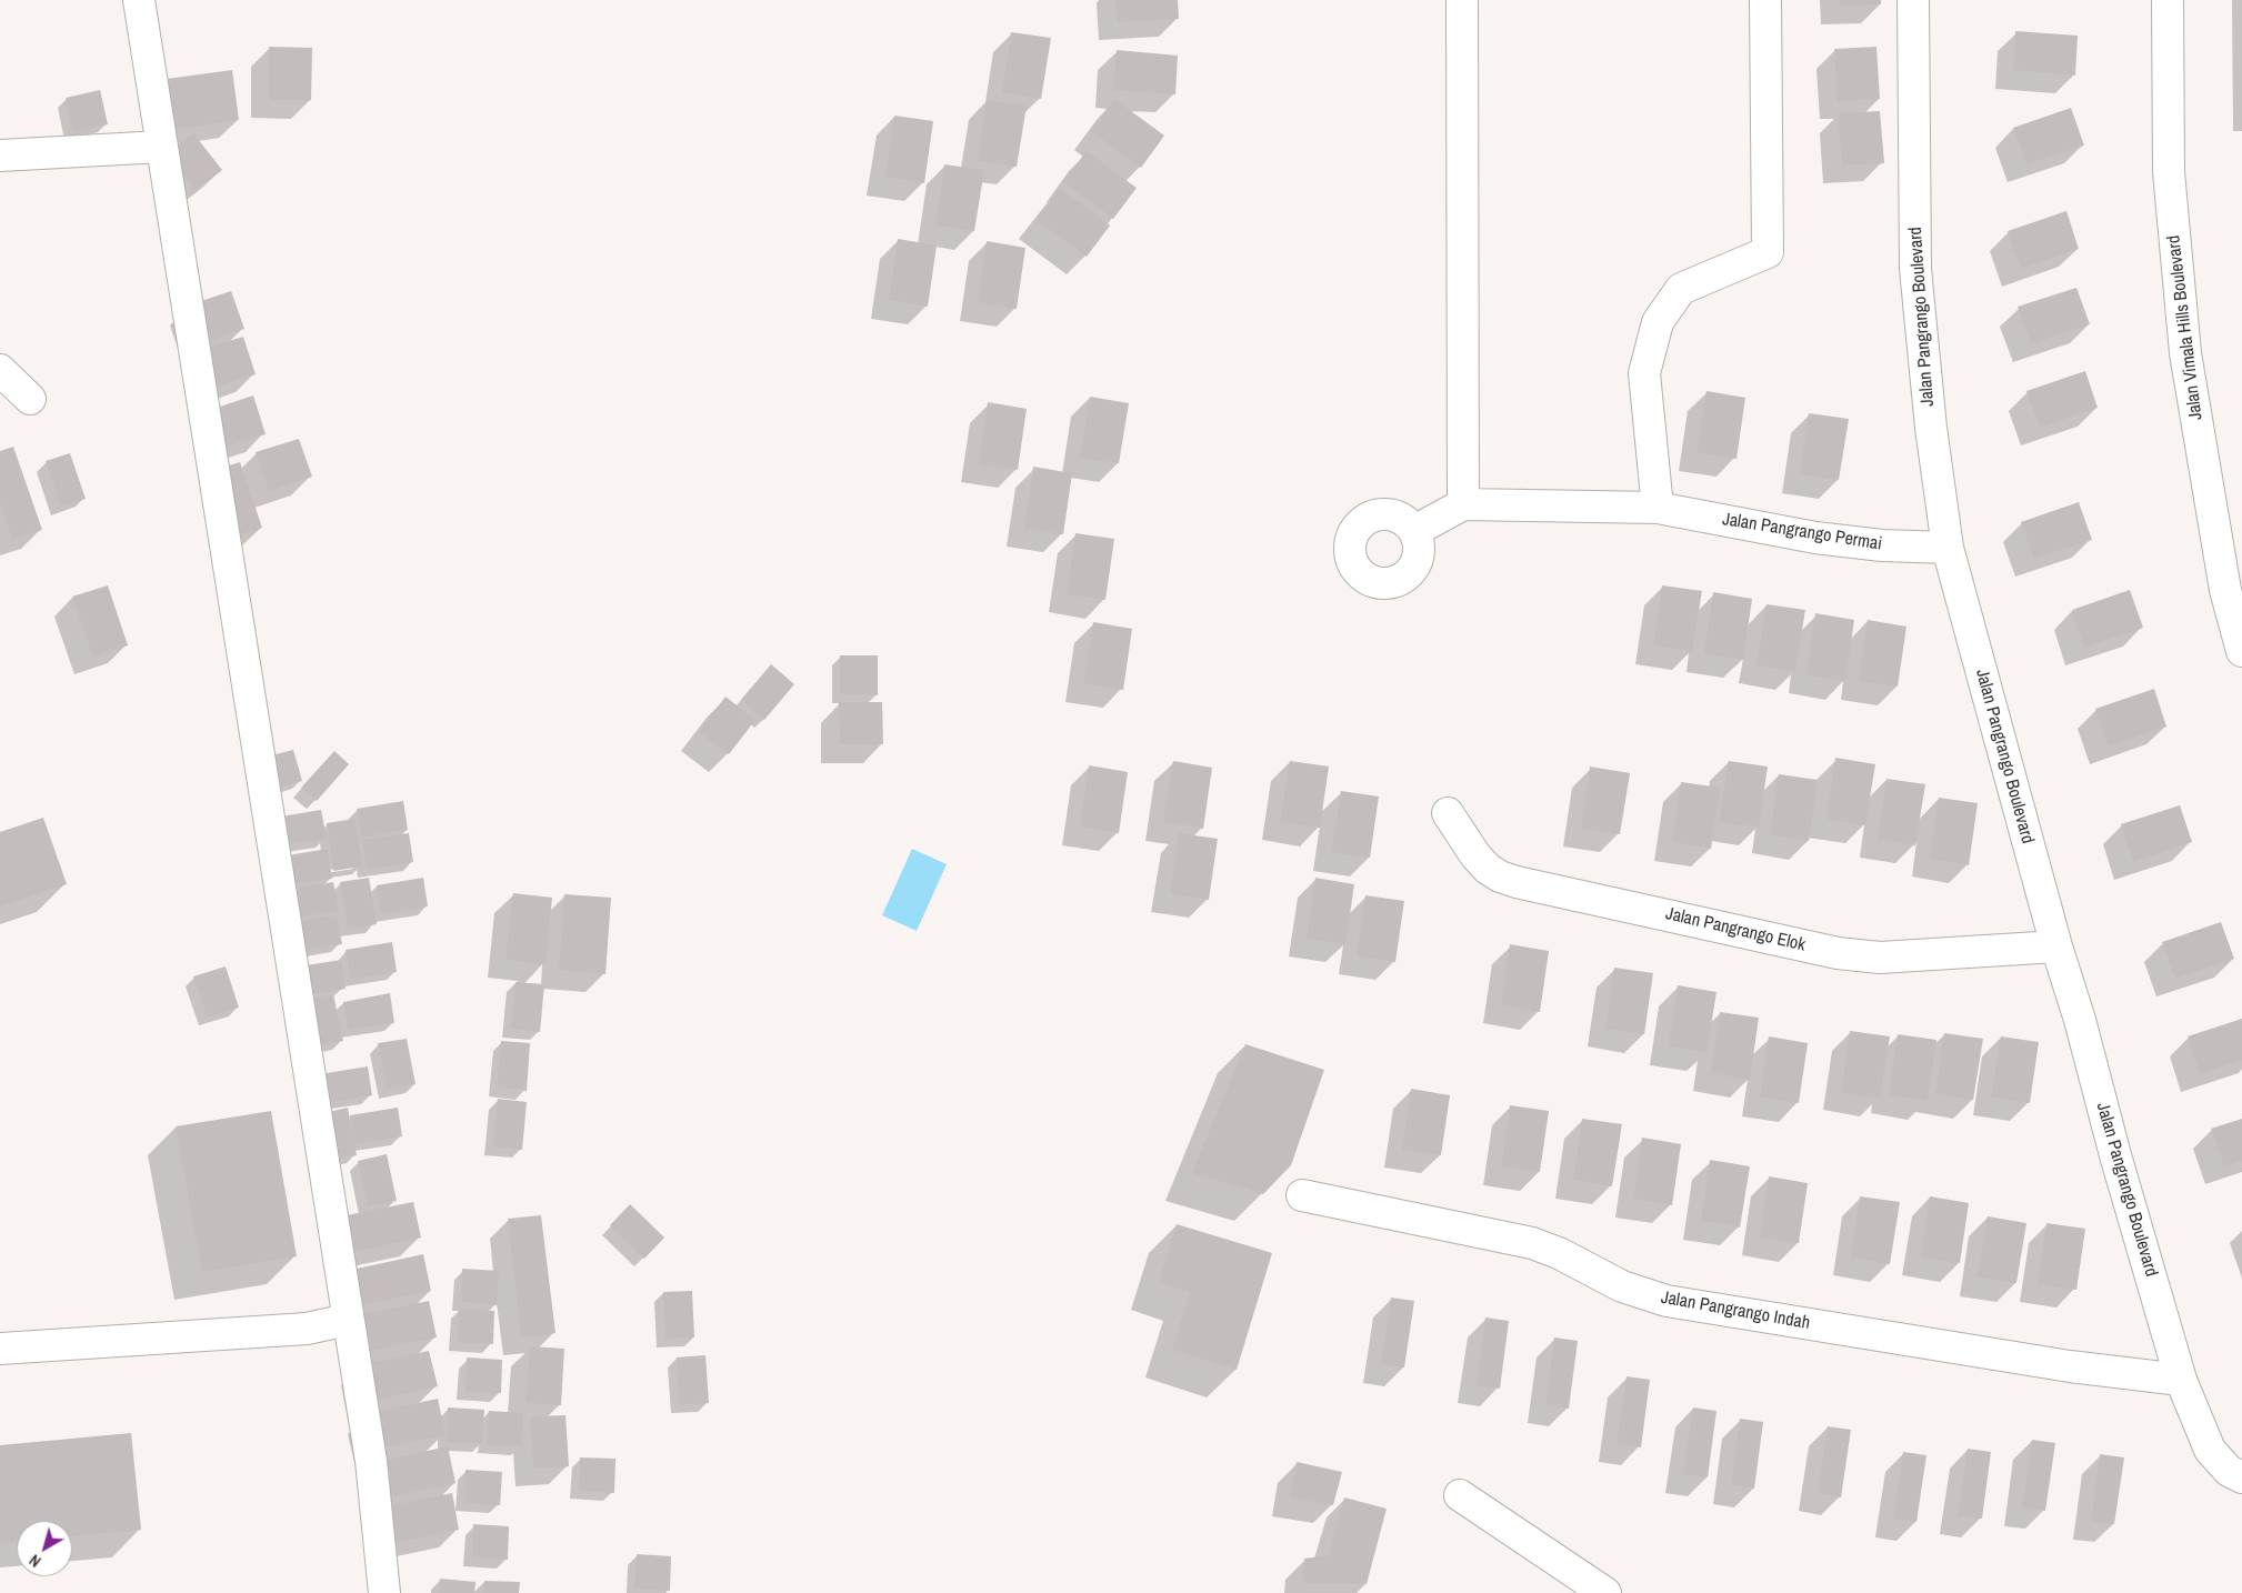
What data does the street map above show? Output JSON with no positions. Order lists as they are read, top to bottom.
{
  "streets": {
    "street": [
      "Jalan Pangrango Boulevard",
      "Jalan Vimala Hills Boulevard",
      "Jalan Pangrango Permai",
      "Jalan Pangrango Elok",
      "Jalan Pangrango Indah"
    ]
  },
  "crossings": [
    ["Jalan Pangrango Boulevard", "Jalan Pangrango Permai"],
    ["Jalan Pangrango Boulevard", "Jalan Pangrango Elok"],
    ["Jalan Pangrango Boulevard", "Jalan Pangrango Indah"]
  ],
  "north": "bottom left"
}
